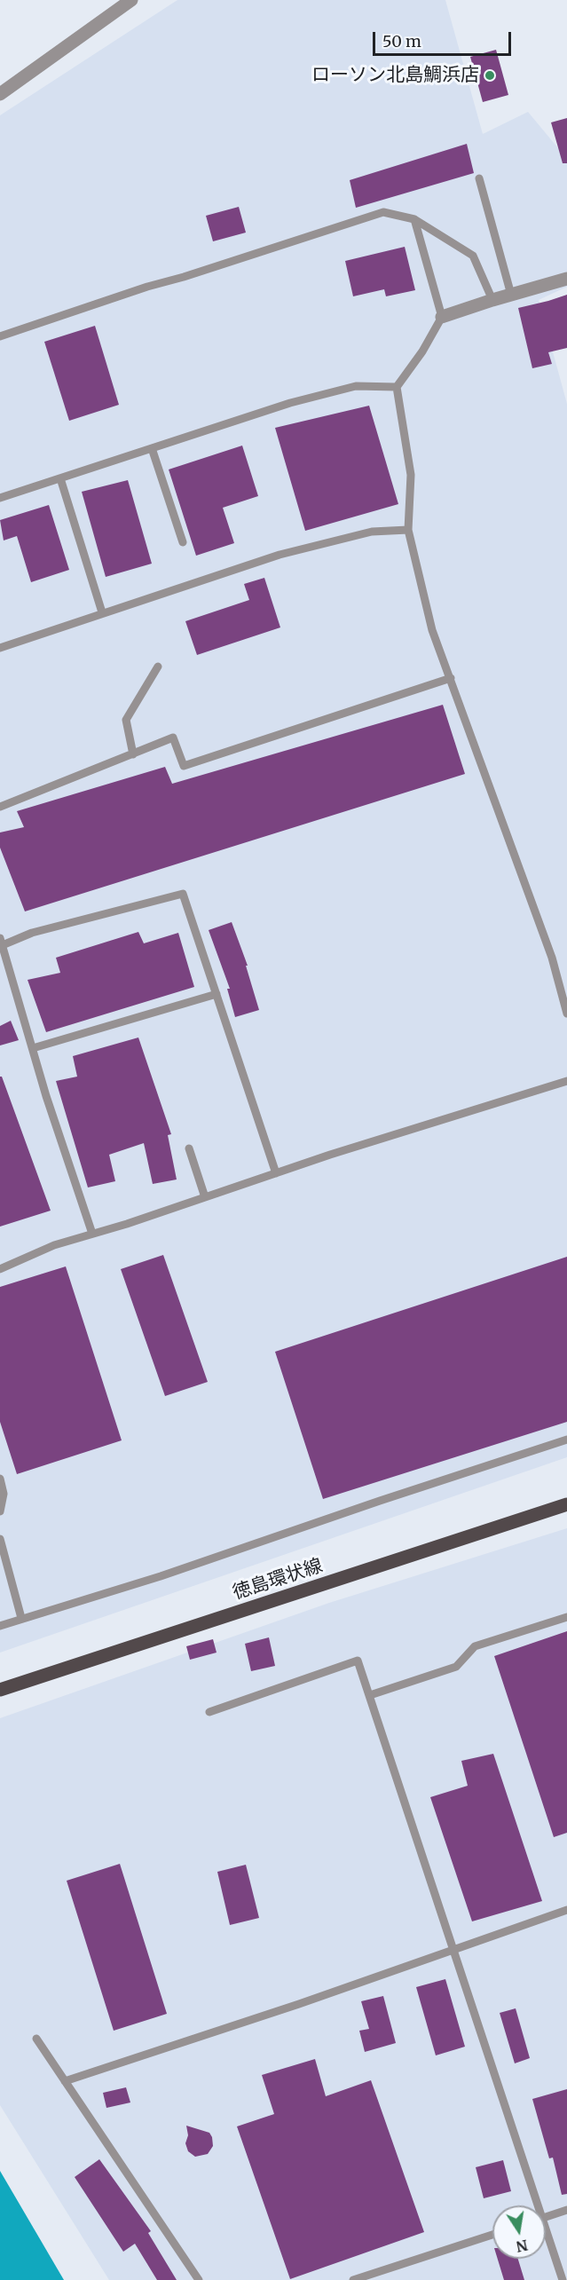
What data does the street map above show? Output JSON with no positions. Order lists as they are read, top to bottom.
{
  "streets": {
    "main road": ["徳島環状線"]
  },
  "places": ["ローソン北島鯛浜店"],
  "scale_bar": "50 m",
  "north": "bottom"
}
